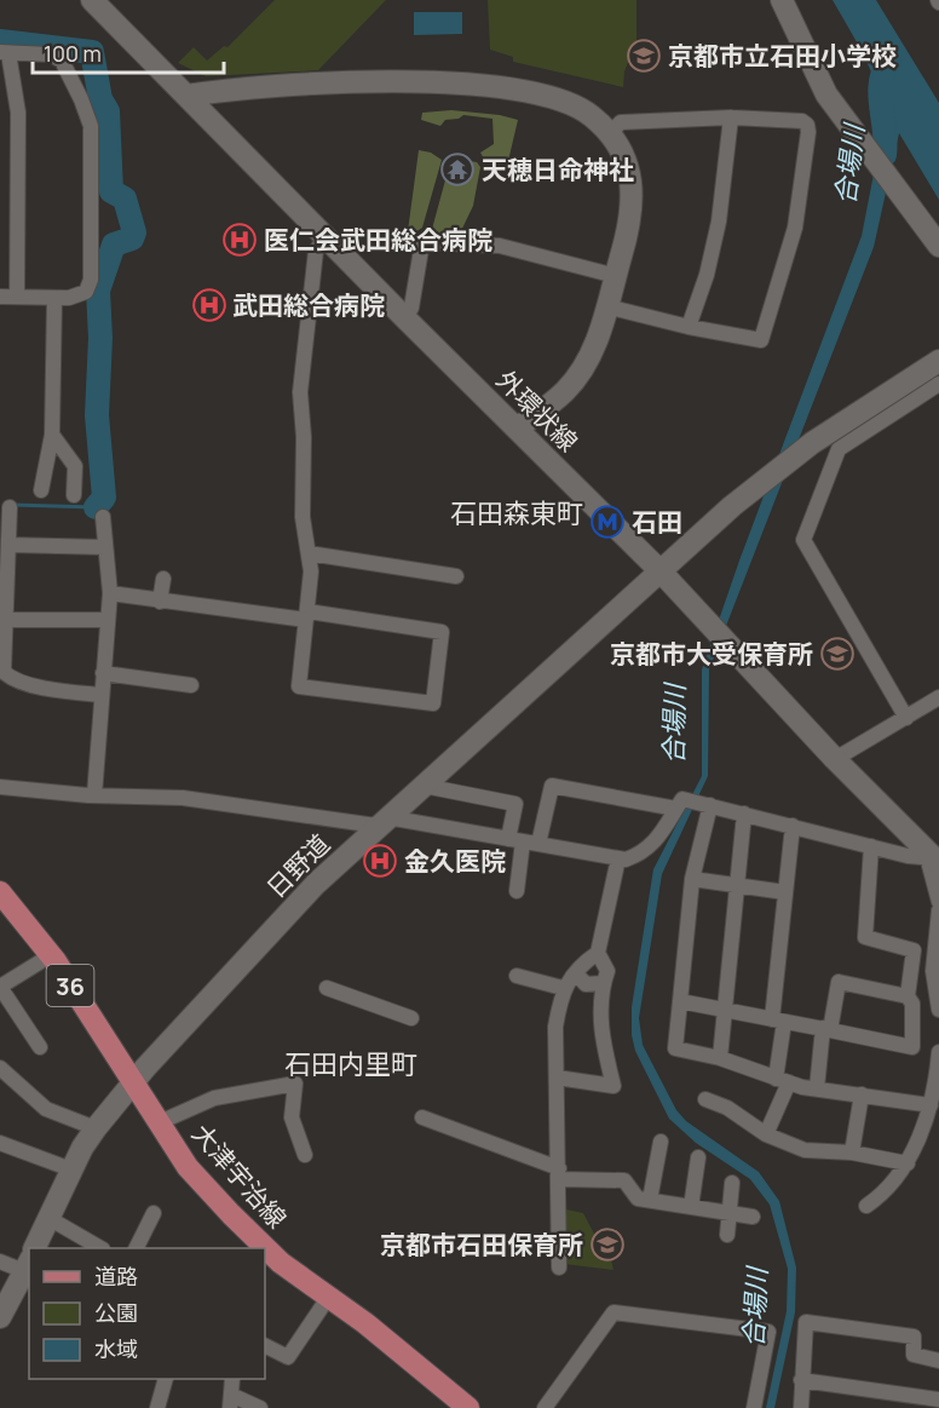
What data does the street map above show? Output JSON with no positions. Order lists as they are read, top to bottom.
{
  "streets": {
    "main road": ["36", "大津宇治線"],
    "street": ["外環状線", "日野道"]
  },
  "crossings": [
    ["外環状線", "日野道"],
    ["日野道", "大津宇治線"]
  ],
  "districts": ["石田森東町", "石田内里町"],
  "water": ["合場川"],
  "places": {
    "school or university": ["京都市立石田小学校", "京都市大受保育所", "京都市石田保育所"],
    "temple": ["天穂日命神社"],
    "hospital": ["医仁会武田総合病院", "武田総合病院", "金久医院"],
    "metro station": ["石田"]
  },
  "legend": ["道路", "公園", "水域"],
  "scale_bar": "100 m"
}
